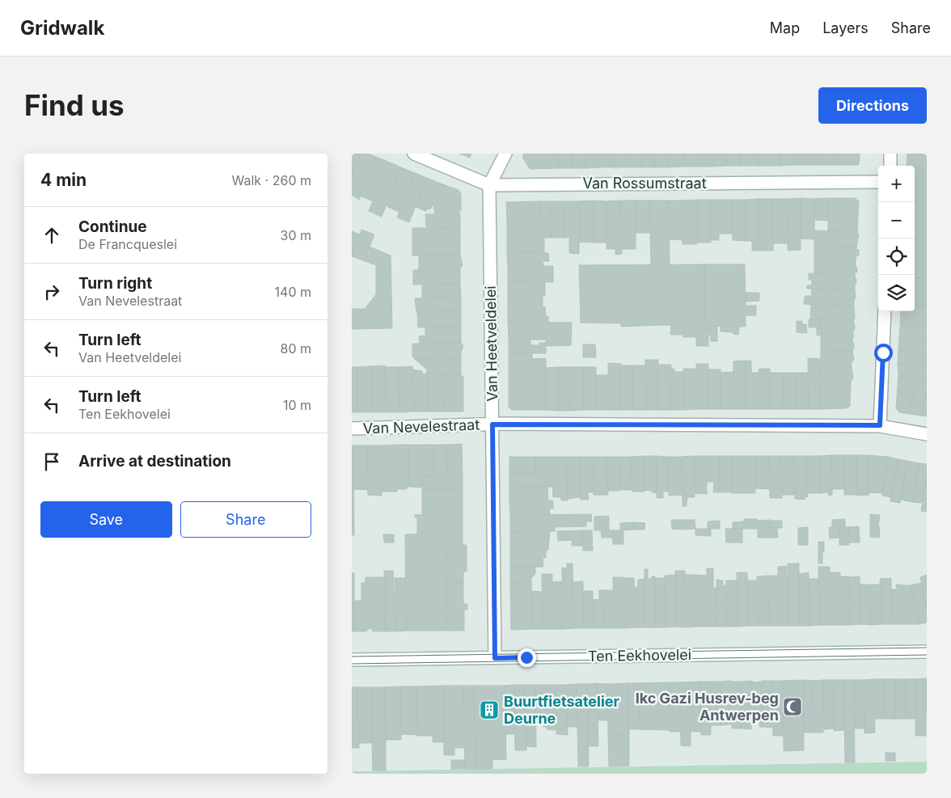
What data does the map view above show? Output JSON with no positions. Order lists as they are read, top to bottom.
{
  "streets": {
    "street": [
      "Van Rossumstraat",
      "Van Heetveldelei",
      "Van Nevelestraat",
      "Ten Eekhovelei"
    ]
  },
  "crossings": [
    ["Van Rossumstraat", "Van Heetveldelei"],
    ["Van Heetveldelei", "Van Nevelestraat"],
    ["Van Heetveldelei", "Ten Eekhovelei"]
  ],
  "places": {
    "mosque": ["Ikc Gazi Husrev-beg Antwerpen"],
    "building": ["Buurtfietsatelier Deurne"]
  },
  "page": {
    "header": "Gridwalk",
    "nav": ["Map", "Layers", "Share"],
    "buttons": [
      "Directions",
      ["Save", "Share"]
    ],
    "title": "Find us",
    "heading": ["4 min", "Walk · 260 m"],
    "map_buttons": ["+", "−"],
    "list": [
      ["Continue", "De Francqueslei", "30 m"],
      ["Turn right", "Van Nevelestraat", "140 m"],
      ["Turn left", "Van Heetveldelei", "80 m"],
      ["Turn left", "Ten Eekhovelei", "10 m"],
      "Arrive at destination"
    ]
  }
}
